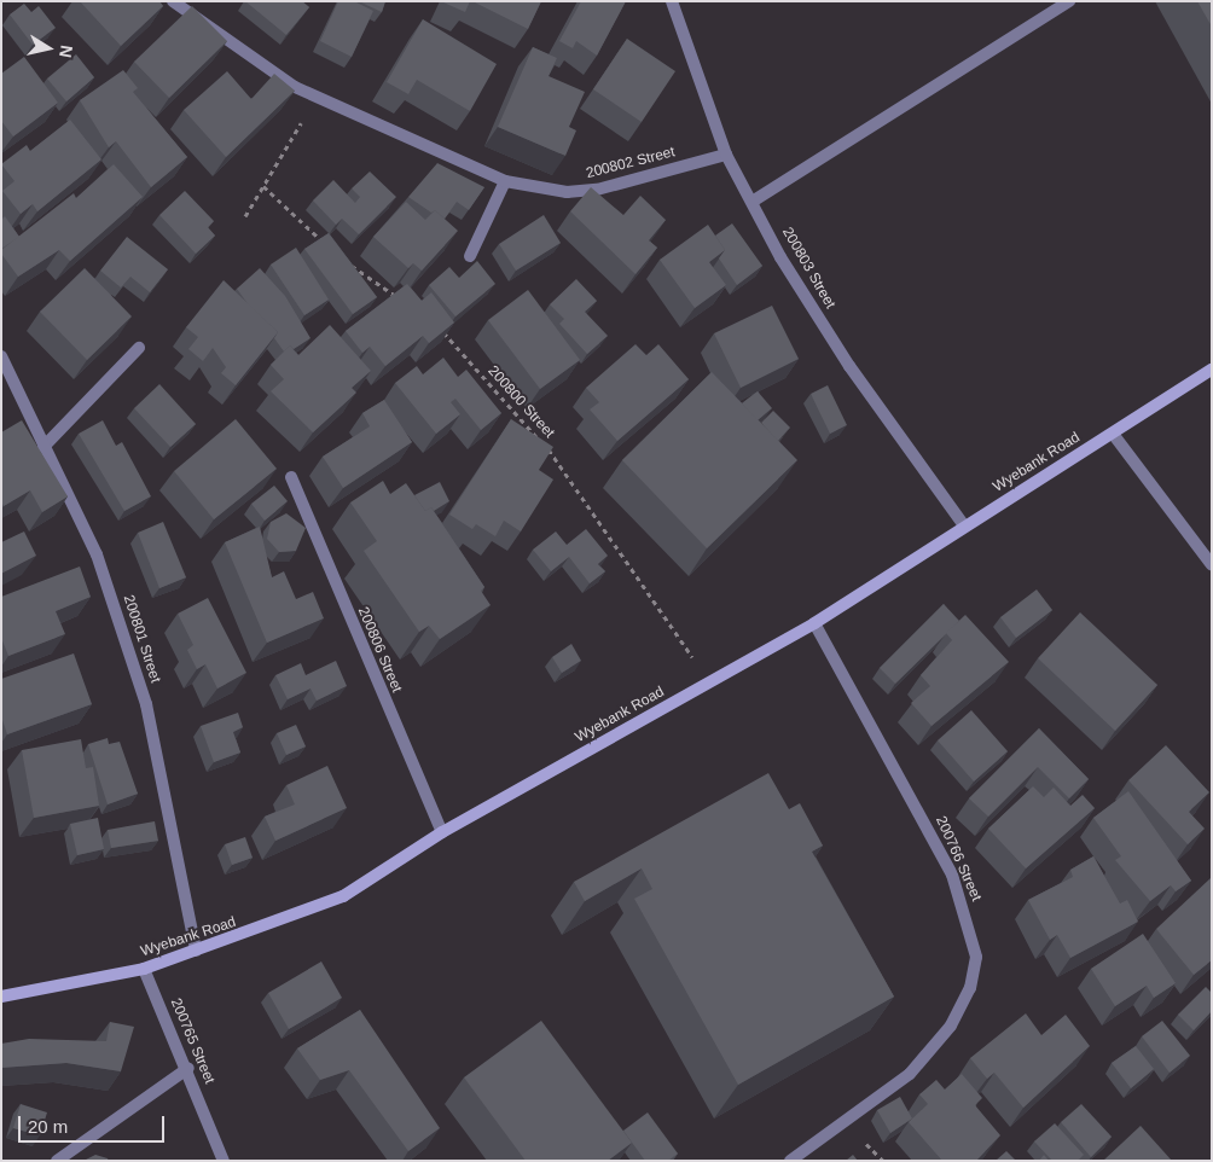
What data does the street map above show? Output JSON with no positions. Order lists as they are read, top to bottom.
{
  "streets": {
    "street": [
      "200802 Street",
      "200803 Street",
      "Wyebank Road",
      "200801 Street",
      "200806 Street",
      "200766 Street",
      "200765 Street"
    ],
    "path": ["200800 Street"]
  },
  "crossings": [
    ["200802 Street", "200803 Street"],
    ["200803 Street", "Wyebank Road"],
    ["200800 Street", "Wyebank Road"],
    ["Wyebank Road", "200801 Street"],
    ["Wyebank Road", "200806 Street"],
    ["Wyebank Road", "200766 Street"],
    ["Wyebank Road", "200765 Street"]
  ],
  "scale_bar": "20 m",
  "north": "right"
}
